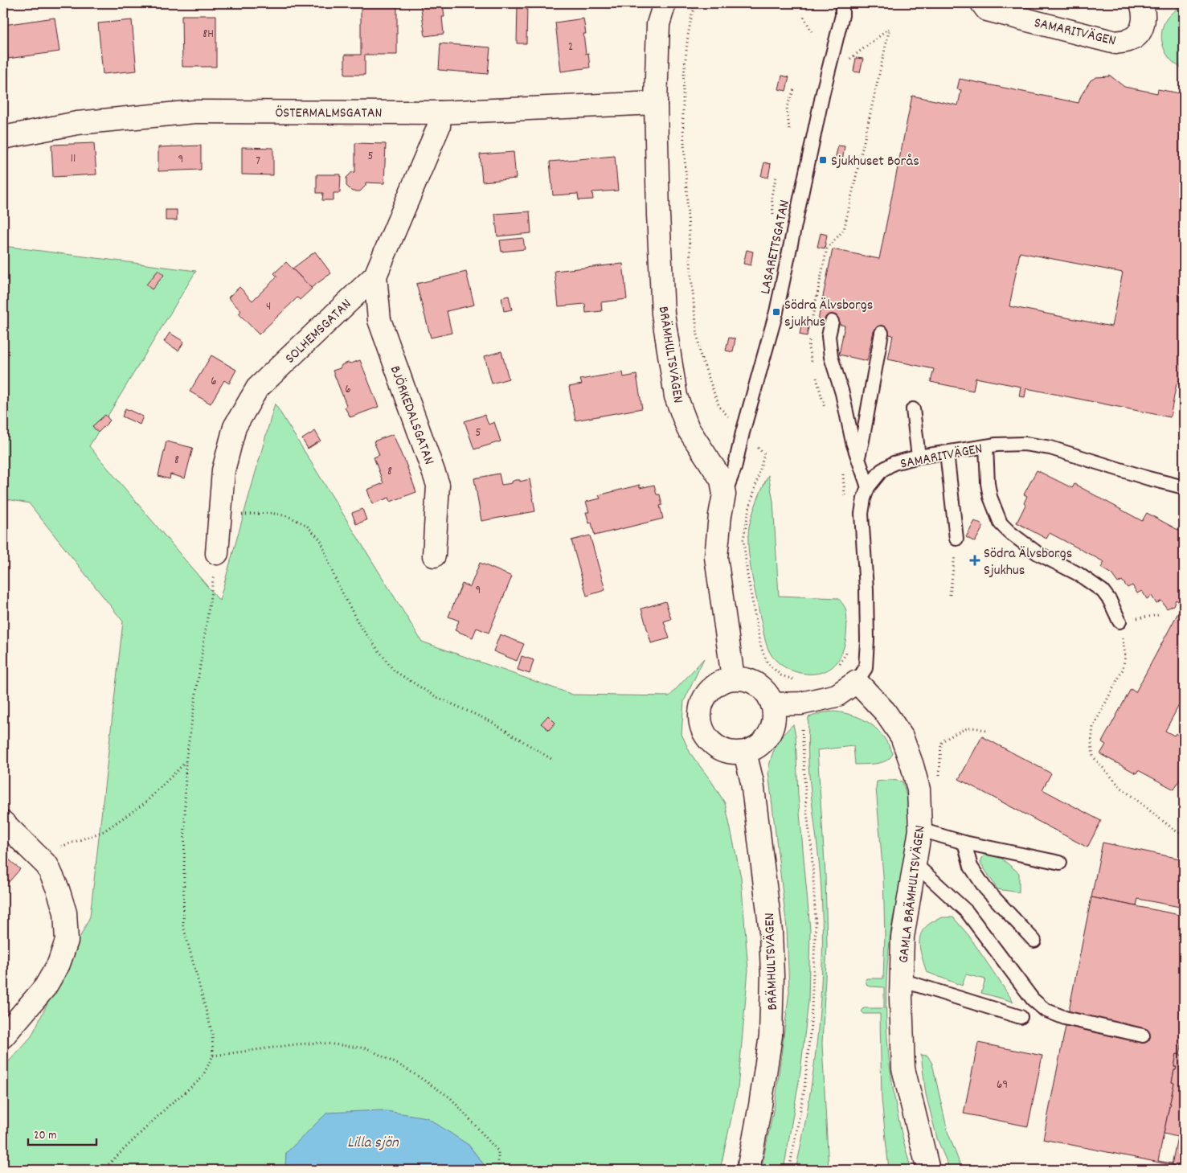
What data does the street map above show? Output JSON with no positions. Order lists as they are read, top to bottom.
{
  "streets": {
    "street": [
      "SAMARITVÄGEN",
      "ÖSTERMALMSGATAN",
      "SOLHEMSGATAN",
      "BRÄMHULTSVÄGEN",
      "BJÖRKEDALSGATAN",
      "GAMLA BRÄMHULTSVÄGEN"
    ],
    "lane": ["LASARETTSGATAN"]
  },
  "crossings": [
    ["SAMARITVÄGEN", "BRÄMHULTSVÄGEN"],
    ["SAMARITVÄGEN", "GAMLA BRÄMHULTSVÄGEN"],
    ["ÖSTERMALMSGATAN", "SOLHEMSGATAN"],
    ["ÖSTERMALMSGATAN", "BRÄMHULTSVÄGEN"],
    ["LASARETTSGATAN", "BRÄMHULTSVÄGEN"],
    ["SOLHEMSGATAN", "BJÖRKEDALSGATAN"]
  ],
  "water": ["Lilla sjön"],
  "places": {
    "transit": ["Sjukhuset Borås", "Södra Älvsborgs sjukhus"],
    "health": ["Södra Älvsborgs Sjukhus"]
  },
  "house_numbers": [
    "8H",
    "2",
    "5",
    "11",
    "9",
    "7",
    "4",
    "6",
    "6",
    "5",
    "8",
    "8",
    "9",
    "69"
  ],
  "scale_bar": "20 m"
}
